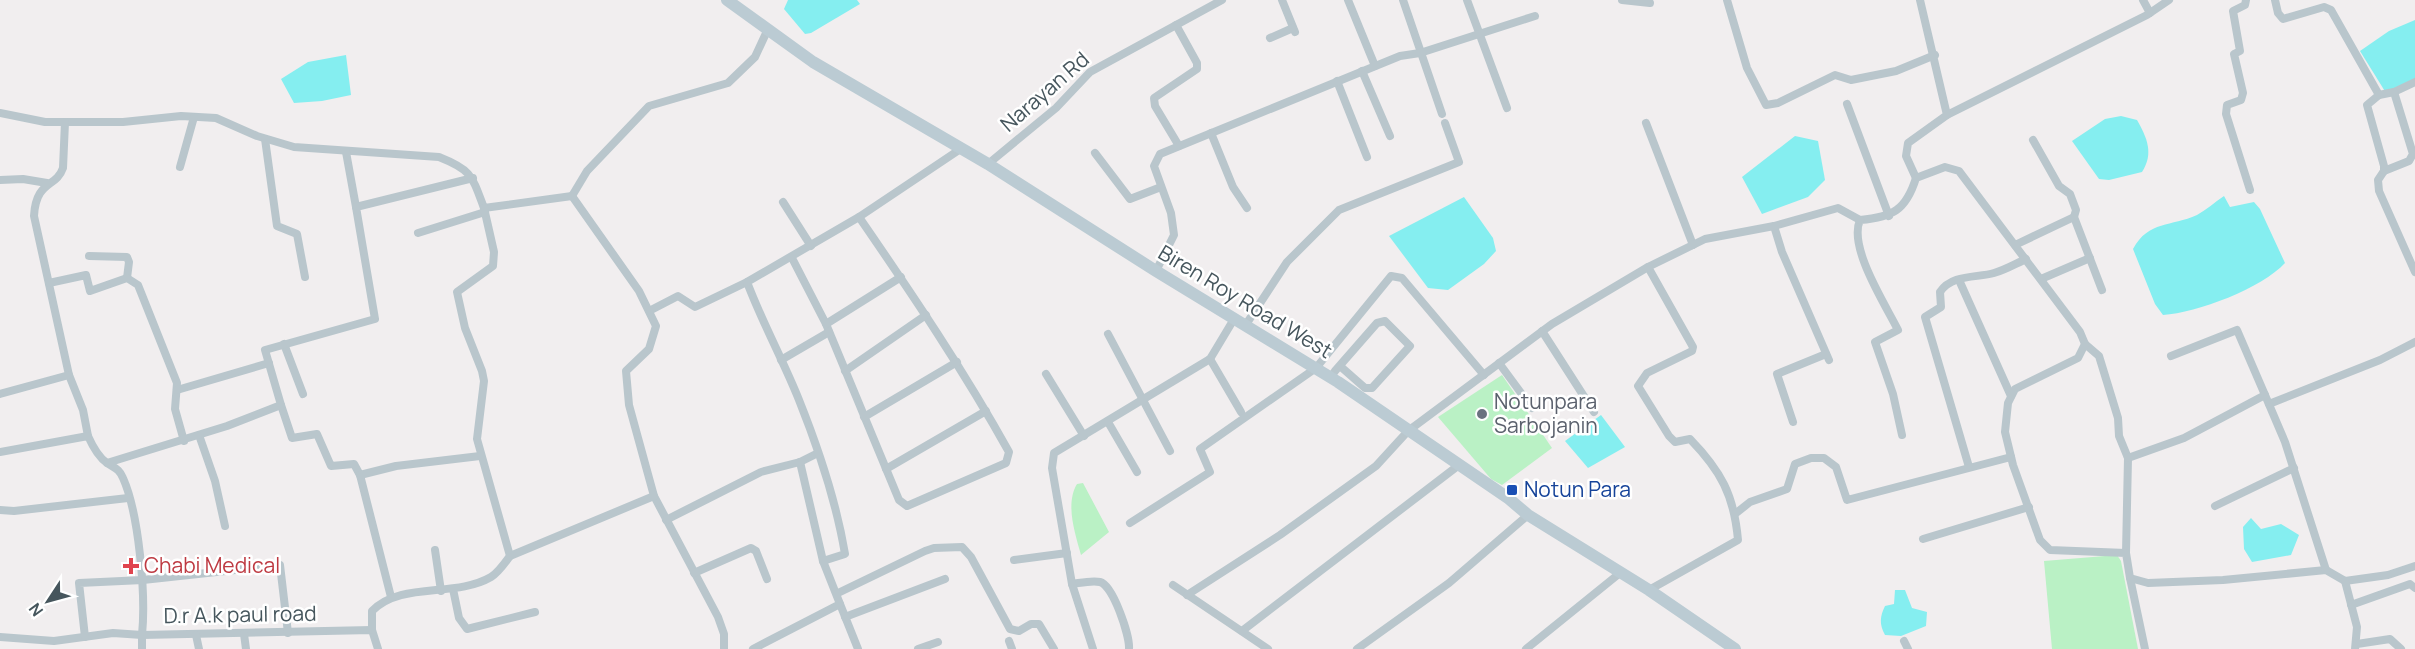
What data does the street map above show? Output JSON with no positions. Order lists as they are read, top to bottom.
{
  "streets": {
    "main road": ["Biren Roy Road West"],
    "street": ["Narayan Rd", "D.r A.k paul road"]
  },
  "crossings": [
    ["Narayan Rd", "Biren Roy Road West"]
  ],
  "places": {
    "other": ["Notunpara Sarbojanin"],
    "transit": ["Notun Para"],
    "health": ["Chabi Medical"]
  },
  "north": "bottom left"
}
